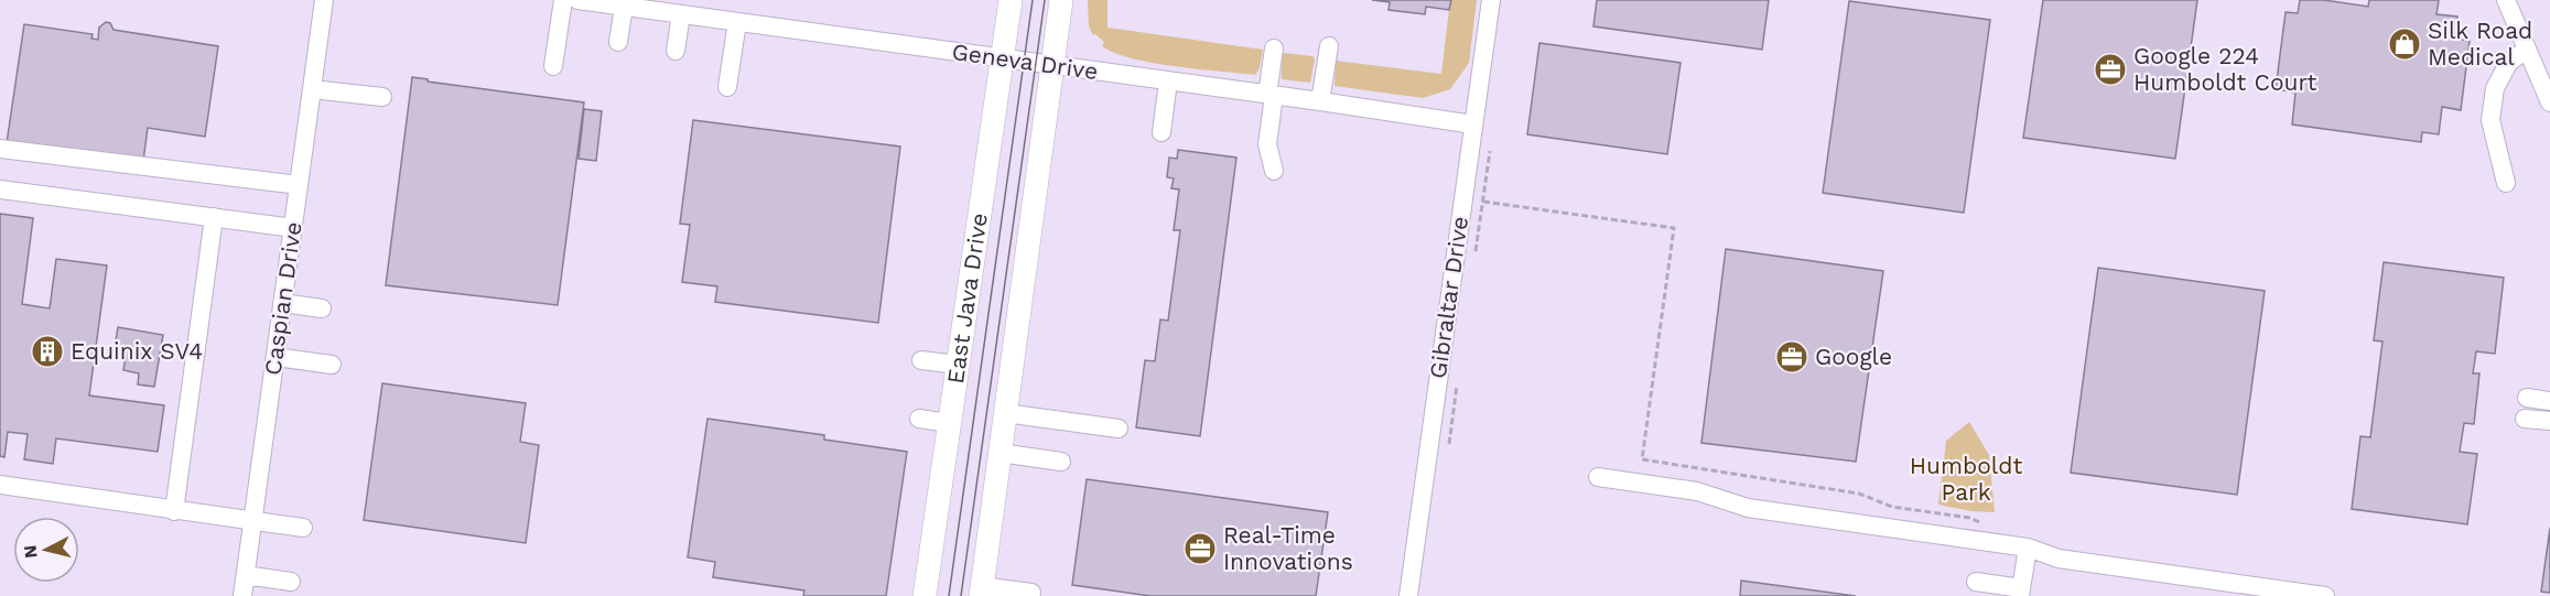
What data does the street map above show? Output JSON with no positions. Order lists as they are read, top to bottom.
{
  "streets": {
    "main road": ["East Java Drive"],
    "street": ["Geneva Drive", "Gibraltar Drive", "Caspian Drive"]
  },
  "crossings": [
    ["Geneva Drive", "East Java Drive"],
    ["Geneva Drive", "Gibraltar Drive"]
  ],
  "parks": ["Humboldt Park"],
  "places": {
    "shop": ["Silk Road Medical"],
    "office": ["Google 224 Humboldt Court", "Google", "Real-Time Innovations"],
    "building": ["Equinix SV4"]
  },
  "north": "left"
}
